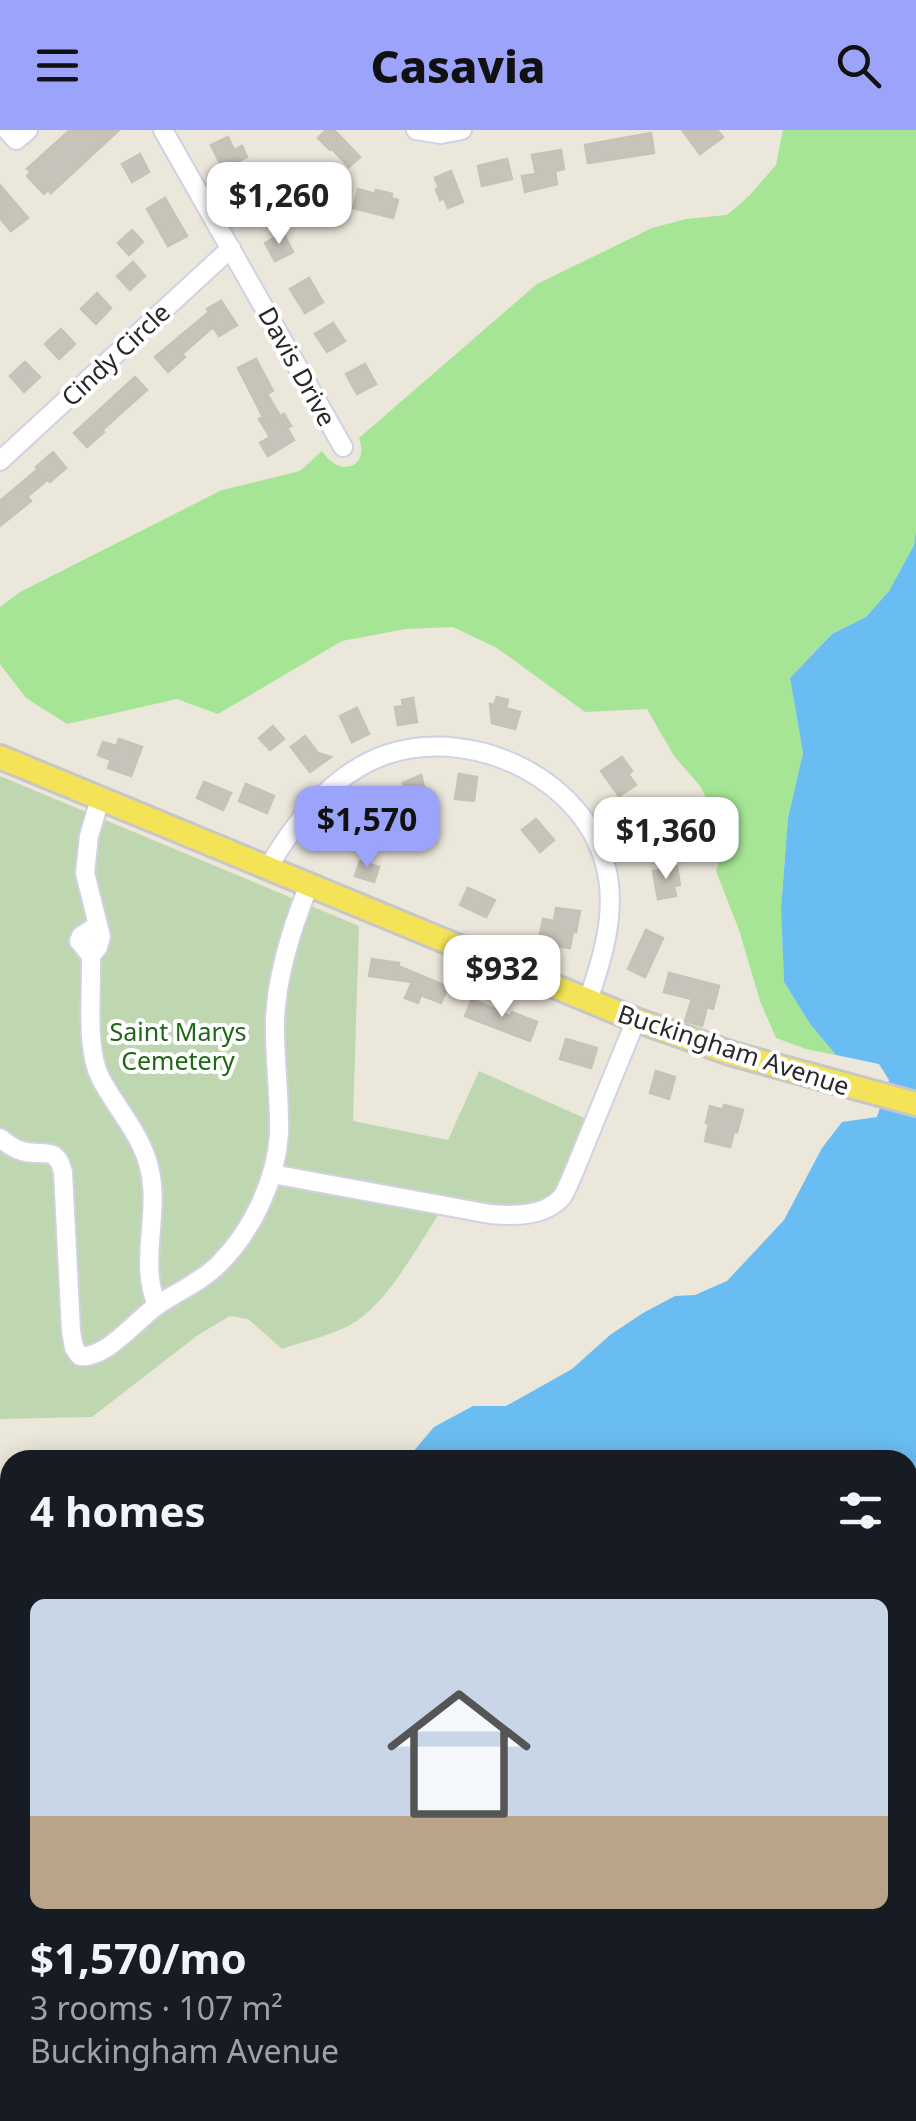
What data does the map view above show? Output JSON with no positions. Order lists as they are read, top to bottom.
{
  "streets": {
    "main road": ["Buckingham Avenue"],
    "street": ["Cindy Circle", "Davis Drive"]
  },
  "crossings": [
    ["Cindy Circle", "Davis Drive"]
  ],
  "parks": ["Saint Marys Cemetery"],
  "page": {
    "header": "Casavia",
    "price": [
      "$1,260",
      "$1,570",
      "$1,360",
      "$932"
    ],
    "heading": "4 homes",
    "list": [
      {
        "name": "$1,570/mo",
        "note": "3 rooms · 107 m² · Buckingham Avenue"
      }
    ]
  }
}
